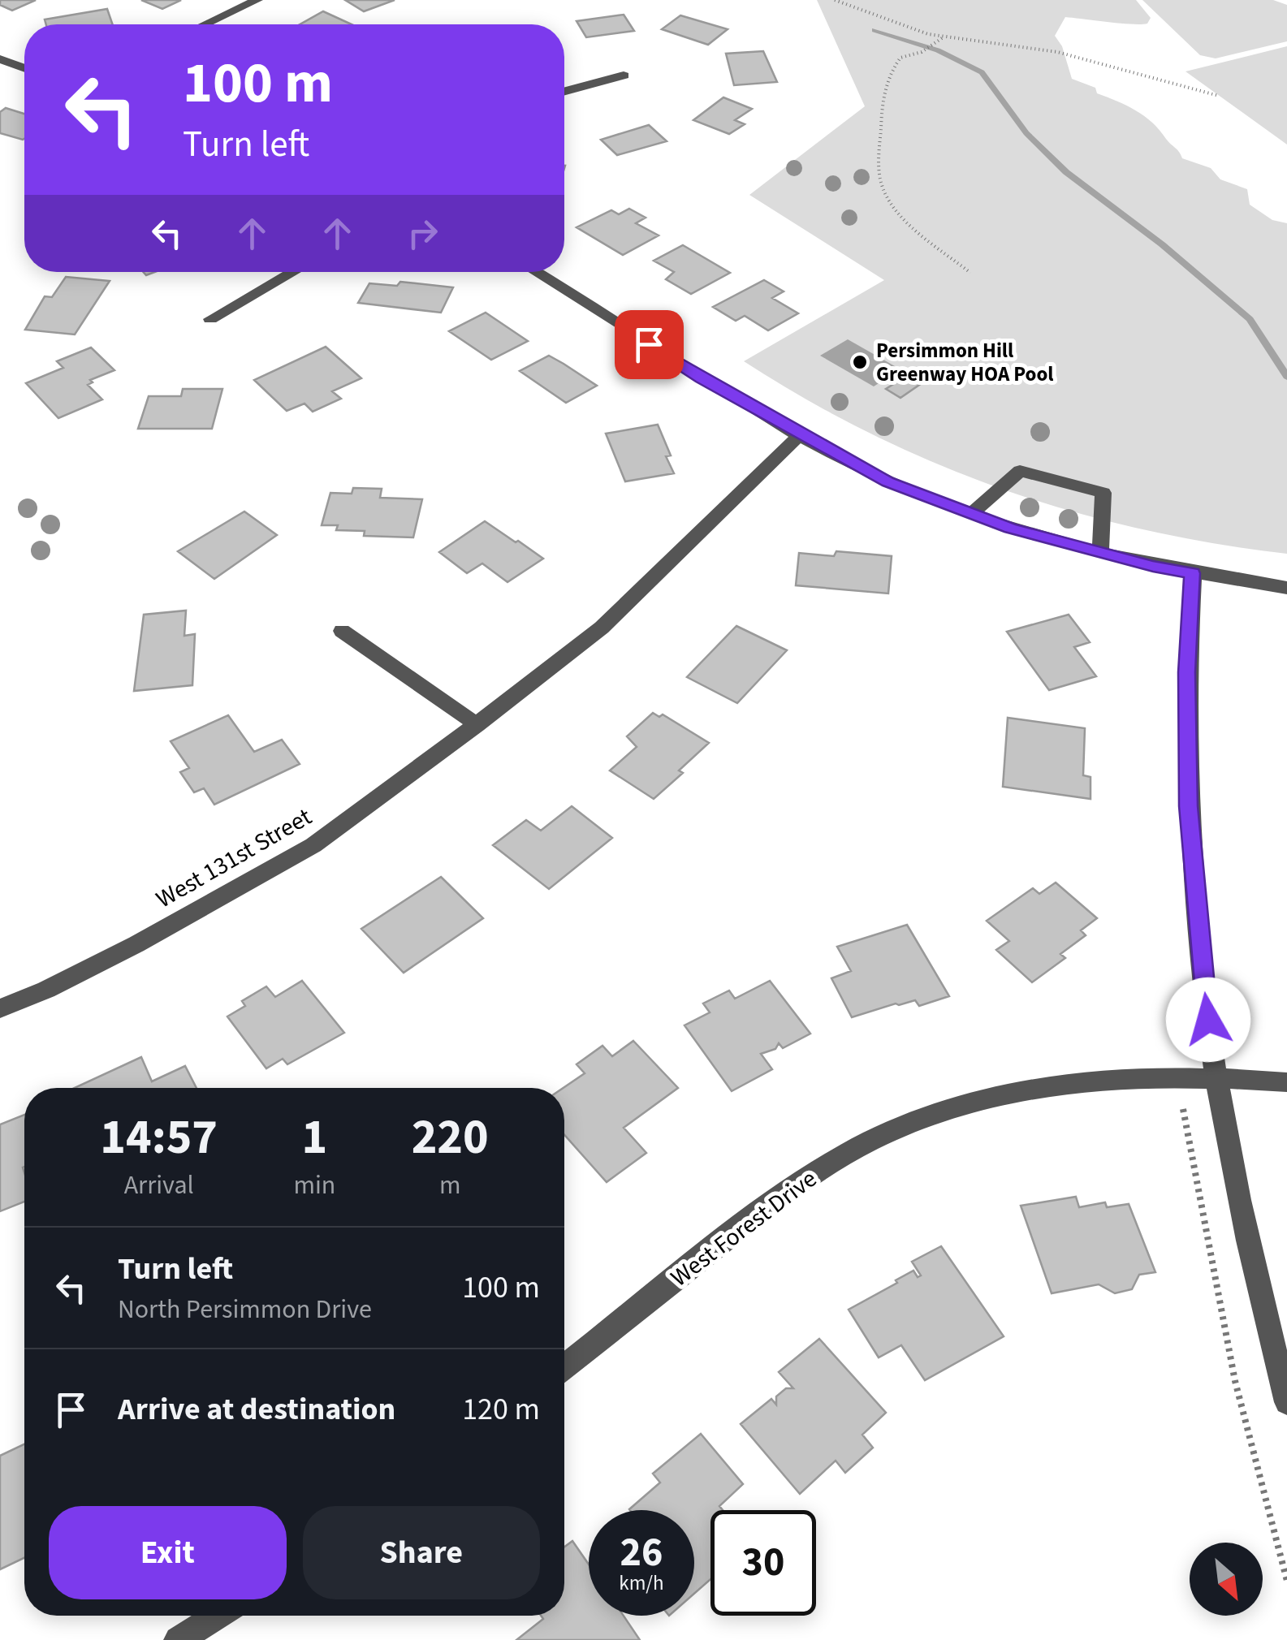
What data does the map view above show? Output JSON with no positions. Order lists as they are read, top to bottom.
{
  "streets": {
    "street": ["West 131st Street", "West Forest Drive"]
  },
  "places": ["Persimmon Hill Greenway HOA Pool"],
  "north": "bottom right",
  "page": {
    "turn": ["100 m", "Turn left"],
    "eta": [
      "14:57",
      "Arrival",
      "1",
      "min",
      "220",
      "m"
    ],
    "list": [
      {
        "name": "Turn left",
        "note": "North Persimmon Drive",
        "value": "100 m"
      },
      {
        "name": "Arrive at destination",
        "value": "120 m"
      }
    ],
    "buttons": ["Exit", "Share"],
    "speed": "26 km/h",
    "limit": "30"
  }
}
